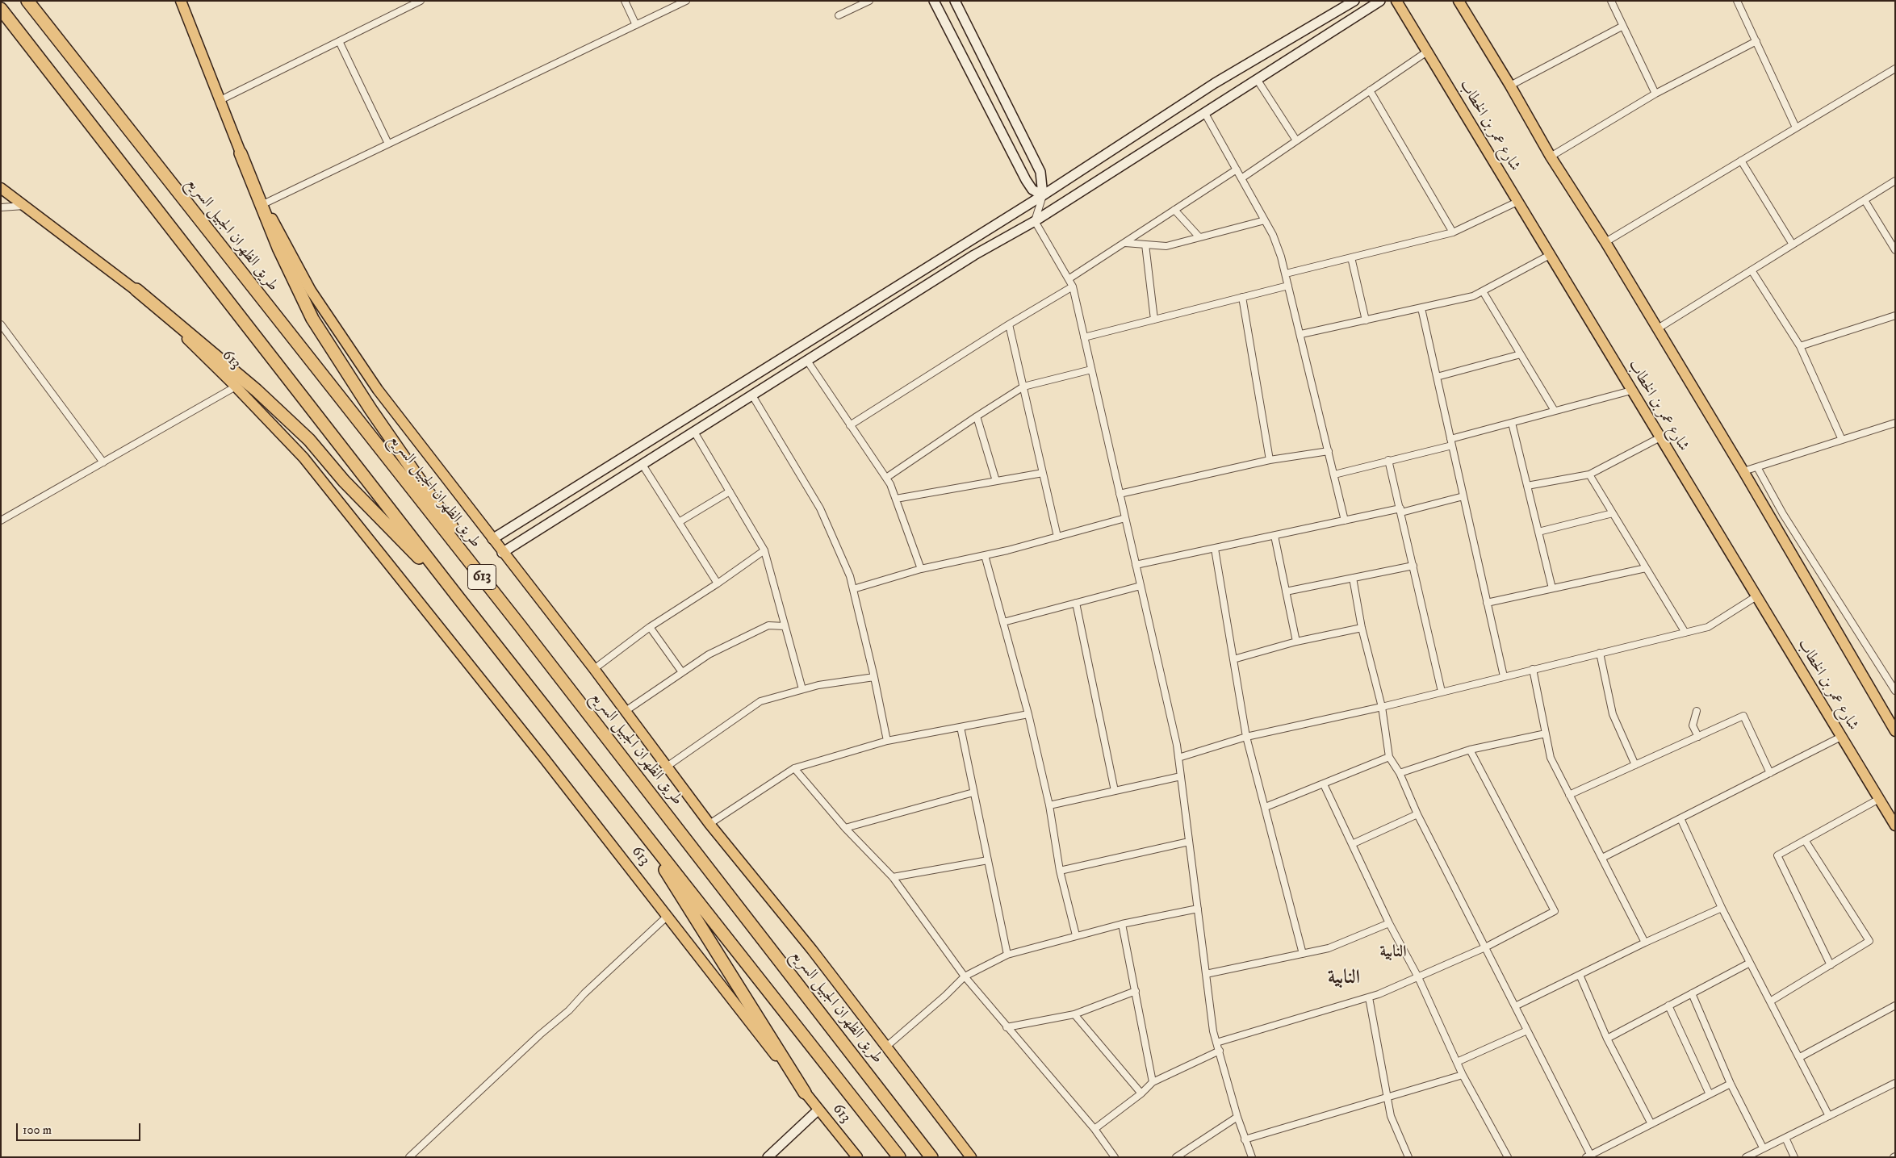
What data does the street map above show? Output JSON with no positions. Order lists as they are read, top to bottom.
{
  "streets": {
    "highway": ["طريق الظهران الجبيل السريع", "613"],
    "main road": ["شارع عمر بن الخطاب"]
  },
  "districts": ["النابية", "النابية"],
  "scale_bar": "100 m"
}
